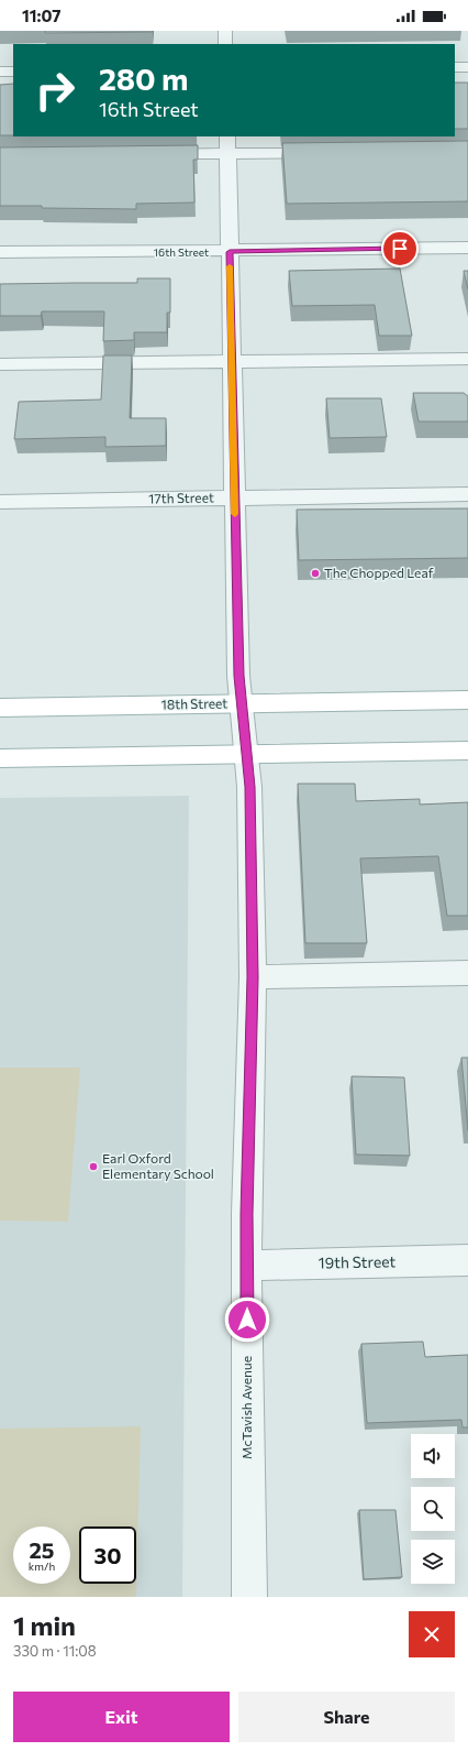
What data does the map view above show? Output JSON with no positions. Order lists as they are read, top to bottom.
{
  "streets": {
    "main road": ["18th Street"],
    "street": [
      "16th Street",
      "17th Street",
      "19th Street",
      "McTavish Avenue"
    ]
  },
  "crossings": [
    ["16th Street", "McTavish Avenue"],
    ["17th Street", "McTavish Avenue"],
    ["18th Street", "McTavish Avenue"],
    ["19th Street", "McTavish Avenue"]
  ],
  "places": ["The Chopped Leaf", "Earl Oxford Elementary School"],
  "page": {
    "status": "11:07",
    "turn": ["280 m", "16th Street"],
    "speed": "25 km/h",
    "limit": "30",
    "heading": ["1 min", "330 m · 11:08"],
    "buttons": ["Exit", "Share"]
  }
}
